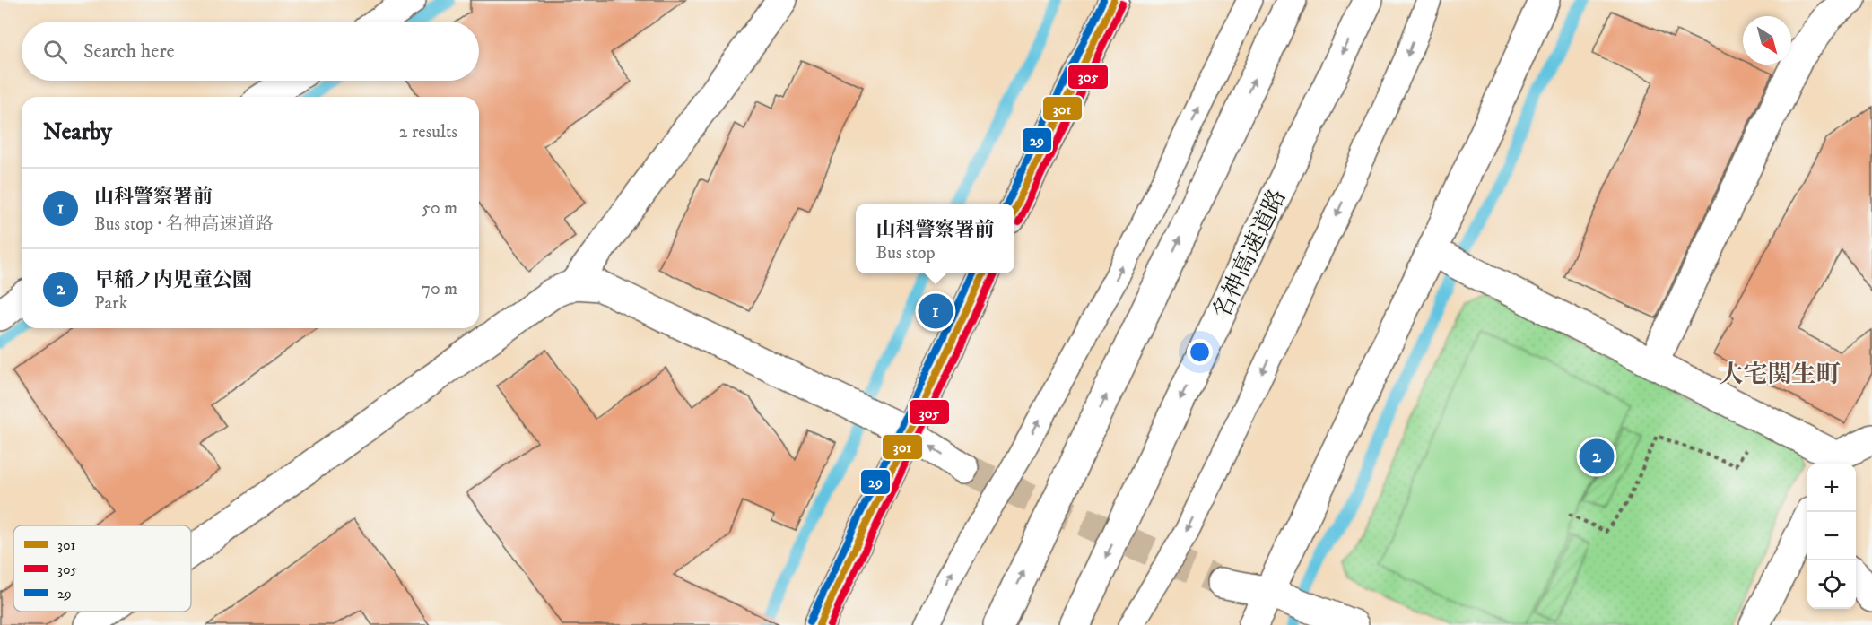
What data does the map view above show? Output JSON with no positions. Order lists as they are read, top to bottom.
{
  "streets": {
    "main road": ["名神高速道路"]
  },
  "districts": ["大宅関生町"],
  "lines": ["transit line 301", "transit line 29", "transit line 305"],
  "legend": ["301", "305", "29"],
  "north": "bottom right",
  "page": {
    "search": "Search here",
    "heading": ["Nearby", "2 results"],
    "list": [
      {
        "mark": "1",
        "name": "山科警察署前",
        "note": "Bus stop · 名神高速道路",
        "value": "50 m"
      },
      {
        "mark": "2",
        "name": "早稲ノ内児童公園",
        "note": "Park",
        "value": "70 m"
      }
    ],
    "popup": ["山科警察署前", "Bus stop"],
    "pins": ["1", "2"],
    "map_buttons": ["+", "−"]
  }
}
